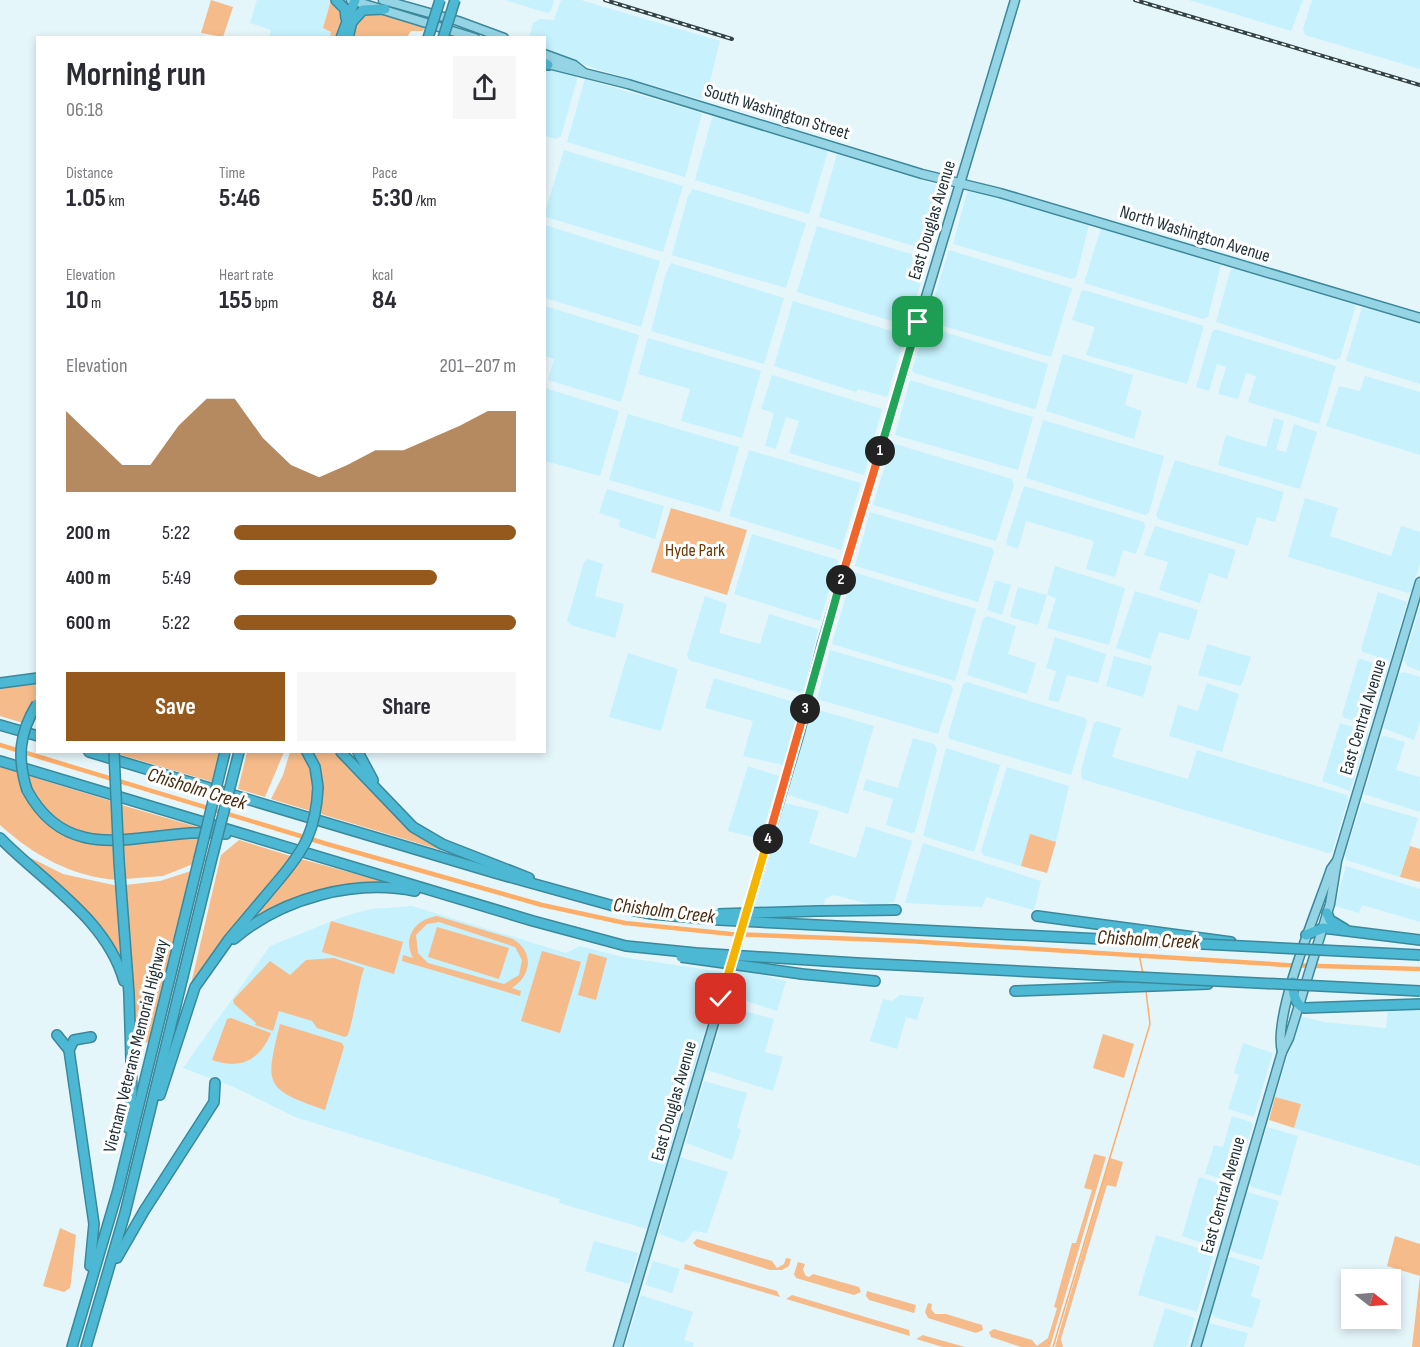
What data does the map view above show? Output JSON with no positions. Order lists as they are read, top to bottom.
{
  "streets": {
    "highway": ["Vietnam Veterans Memorial Highway"],
    "main road": [
      "South Washington Street",
      "East Douglas Avenue",
      "North Washington Avenue",
      "East Central Avenue"
    ]
  },
  "crossings": [
    ["South Washington Street", "East Douglas Avenue"],
    ["South Washington Street", "North Washington Avenue"],
    ["East Douglas Avenue", "North Washington Avenue"]
  ],
  "water": ["Chisholm Creek"],
  "parks": ["Hyde Park"],
  "north": "right",
  "page": {
    "heading": ["Morning run", "06:18"],
    "stats": [
      ["Distance", "1.05 km"],
      ["Time", "5:46"],
      ["Pace", "5:30 /km"],
      ["Elevation", "10 m"],
      ["Heart rate", "155 bpm"],
      ["kcal", "84"]
    ],
    "chart": ["Elevation", "201–207 m"],
    "pins": [
      "1",
      "2",
      "3",
      "4"
    ],
    "list": [
      {
        "name": "200 m",
        "note": "5:22"
      },
      {
        "name": "400 m",
        "note": "5:49"
      },
      {
        "name": "600 m",
        "note": "5:22"
      }
    ],
    "buttons": ["Save", "Share"]
  }
}
